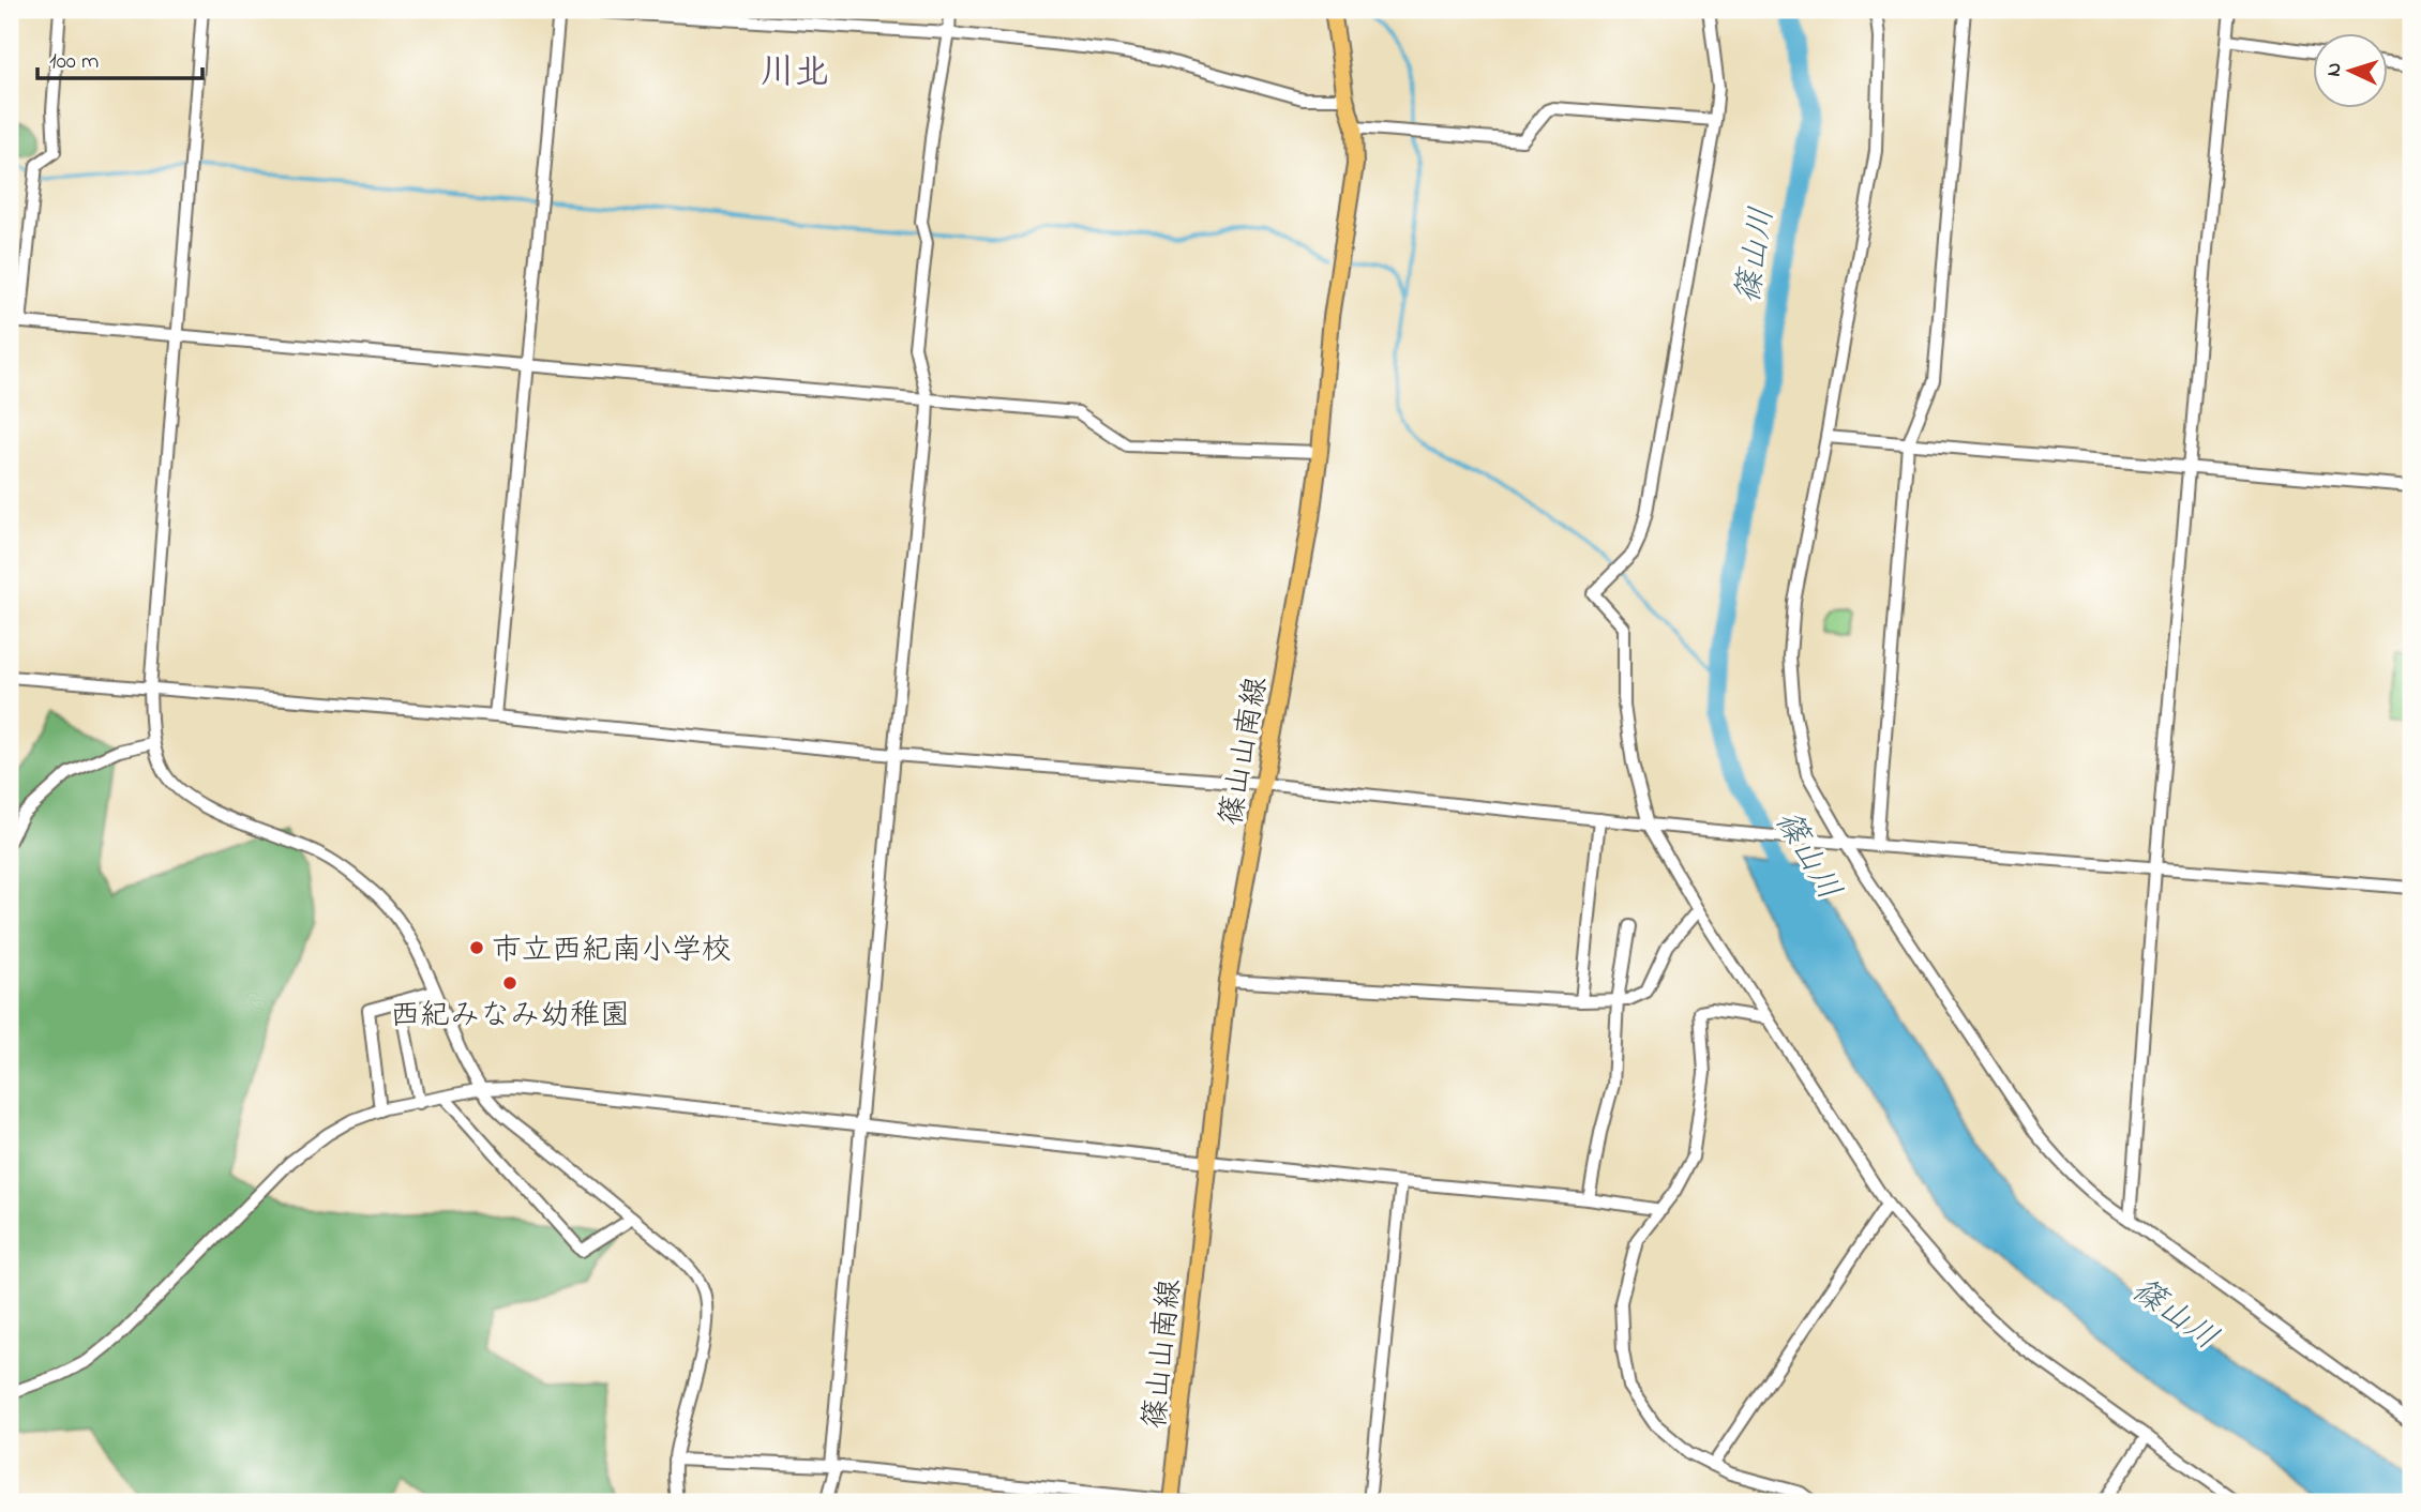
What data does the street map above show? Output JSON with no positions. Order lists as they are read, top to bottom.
{
  "streets": {
    "main road": ["篠山山南線"]
  },
  "districts": ["川北"],
  "water": ["篠山川"],
  "places": ["市立西紀南小学校", "西紀みなみ幼稚園"],
  "scale_bar": "100 m",
  "north": "left"
}
